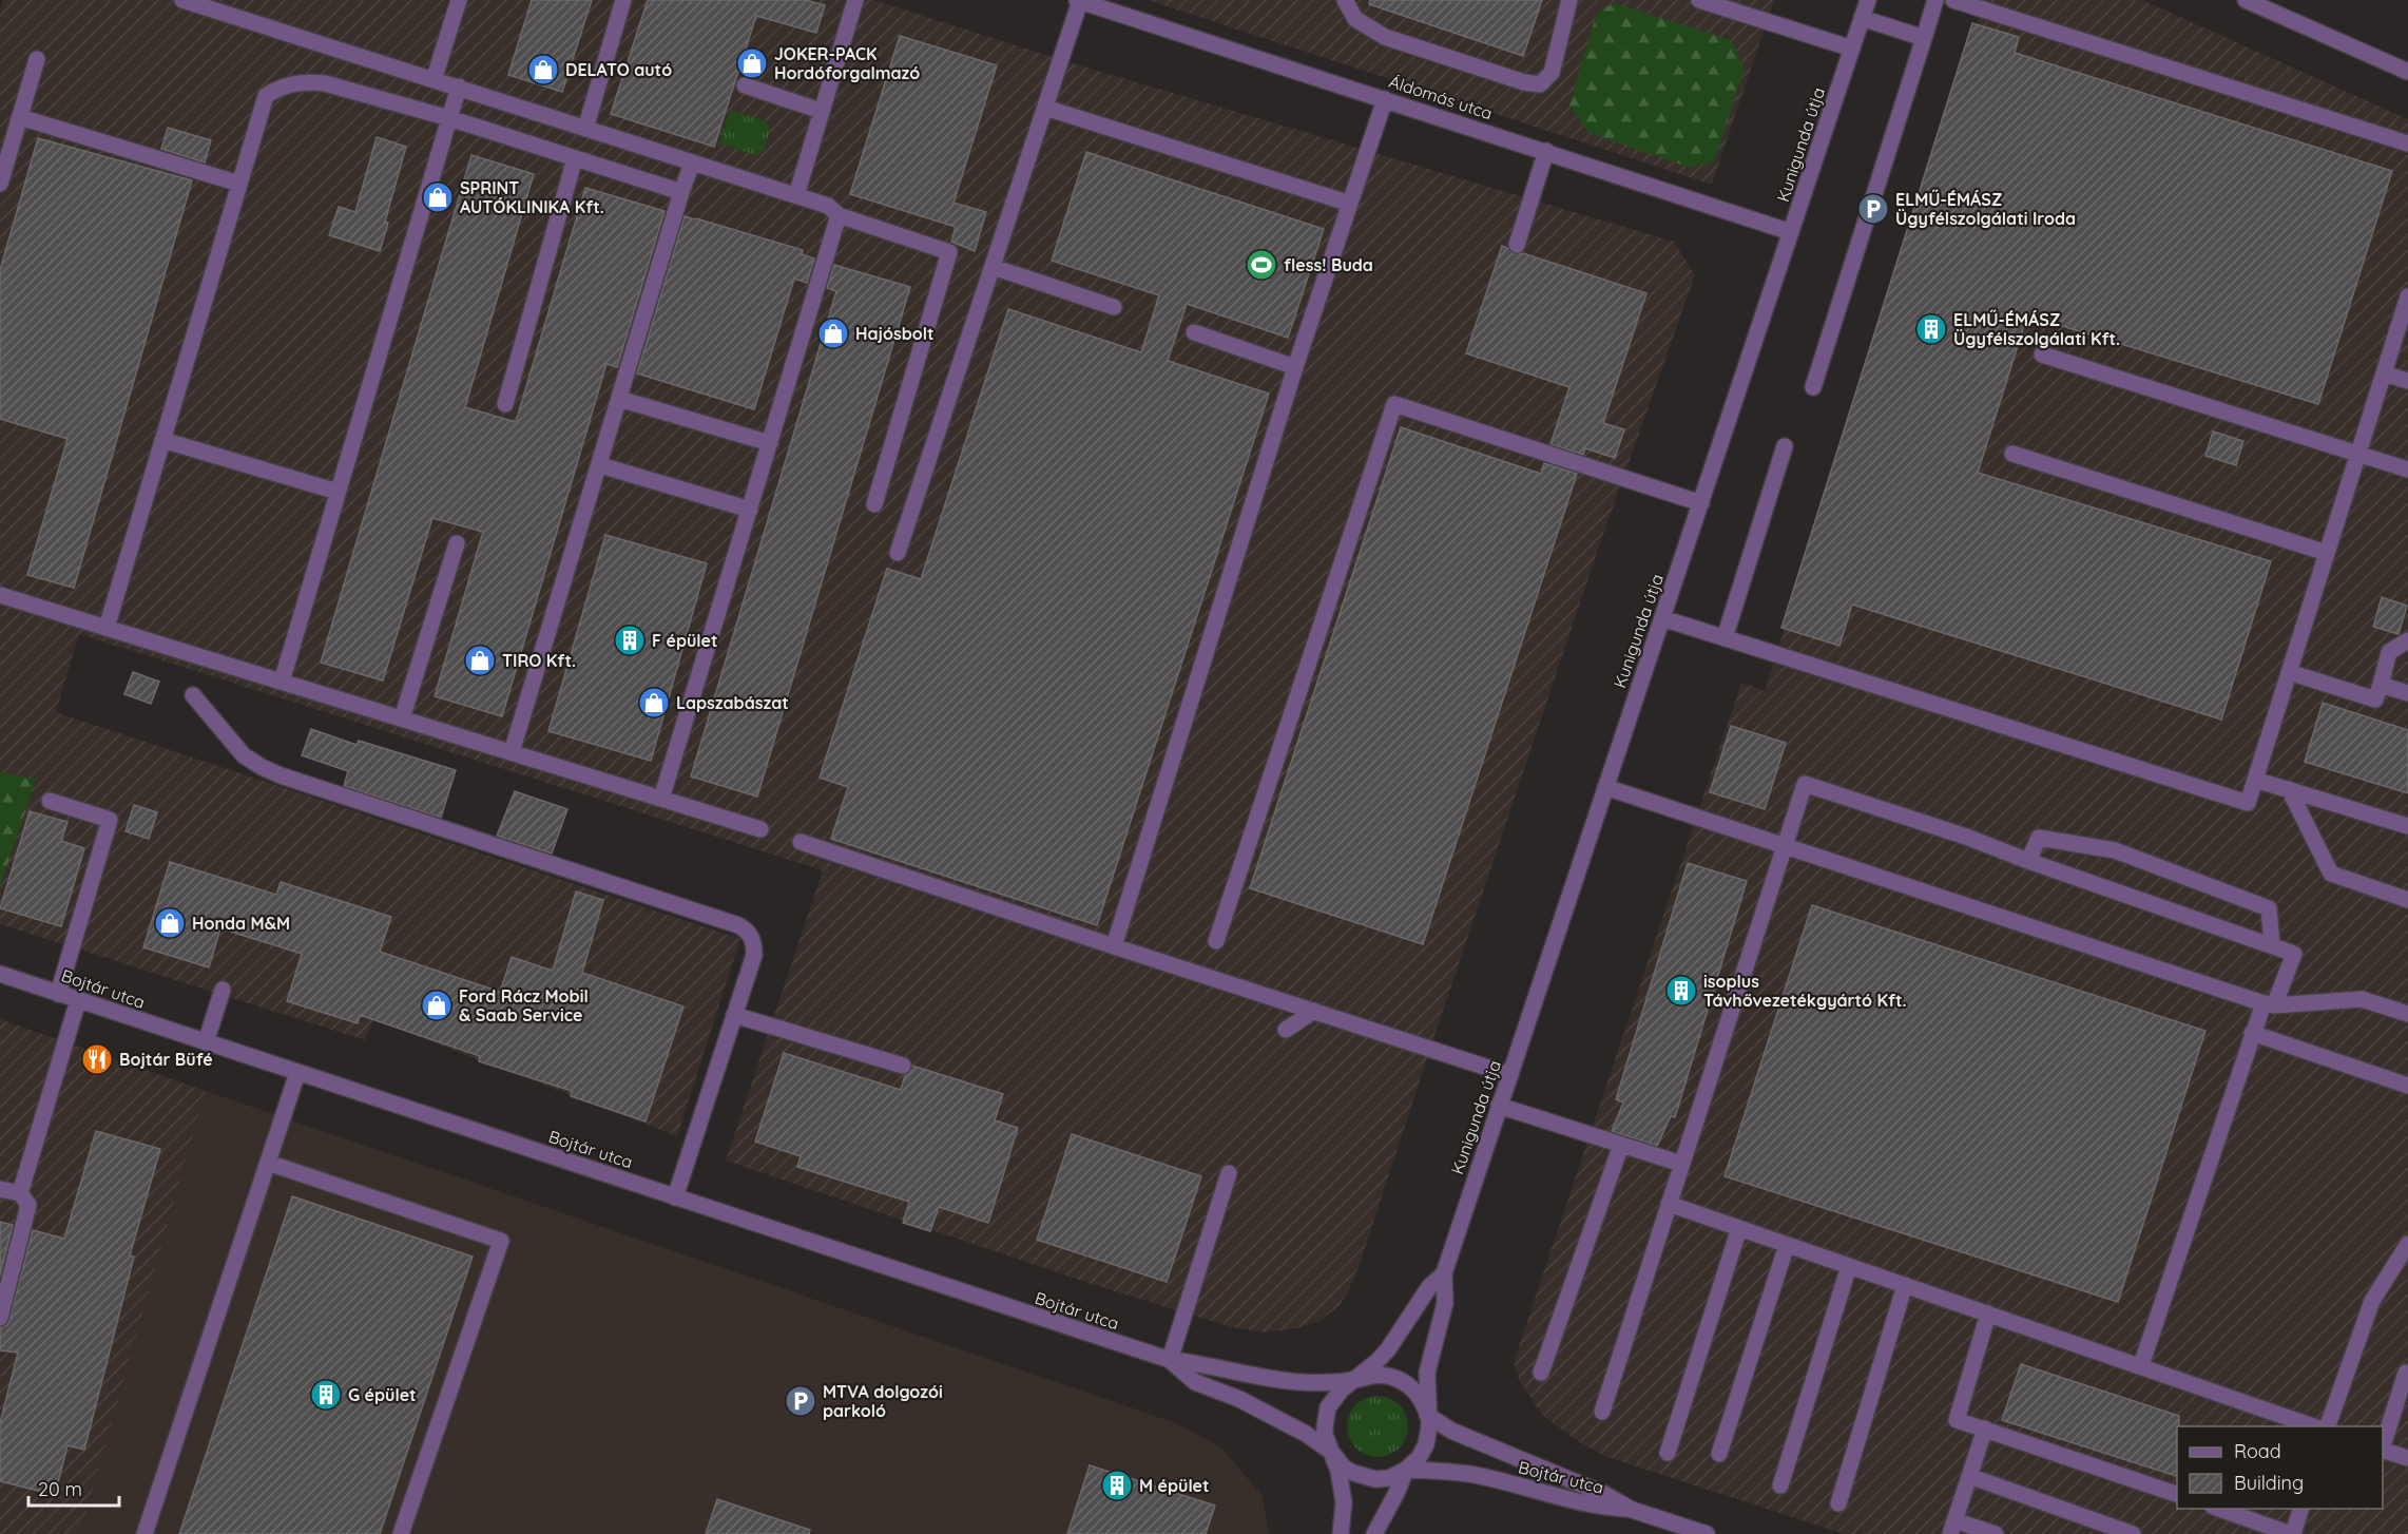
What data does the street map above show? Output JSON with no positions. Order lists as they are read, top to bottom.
{
  "streets": {
    "street": ["Áldomás utca", "Kunigunda útja", "Bojtár utca"]
  },
  "crossings": [
    ["Áldomás utca", "Kunigunda útja"],
    ["Kunigunda útja", "Bojtár utca"]
  ],
  "places": {
    "shop": [
      "JOKER-PACK Hordóforgalmazó",
      "DELATO autó",
      "SPRINT AUTÓKLINIKA Kft.",
      "Hajósbolt",
      "TIRO Kft.",
      "Lapszabászat",
      "Honda M&M",
      "Ford Rácz Mobil & Saab Service"
    ],
    "parking": ["ELMŰ-ÉMÁSZ Ügyfélszolgálati Iroda", "MTVA dolgozói parkoló"],
    "sports": ["fless! Buda"],
    "building": [
      "ELMŰ-ÉMÁSZ Ügyfélszolgálati Kft.",
      "F épület",
      "isoplus Távhővezetékgyártó Kft.",
      "G épület",
      "M épület"
    ],
    "restaurant": ["Bojtár Büfé"]
  },
  "legend": ["Road", "Building"],
  "scale_bar": "20 m"
}
